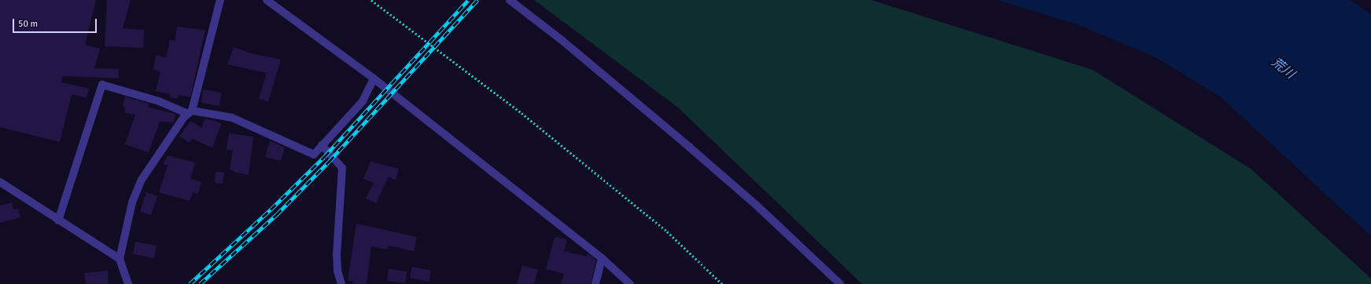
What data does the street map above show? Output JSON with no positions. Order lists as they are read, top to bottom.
{
  "water": ["荒川"],
  "scale_bar": "50 m"
}
